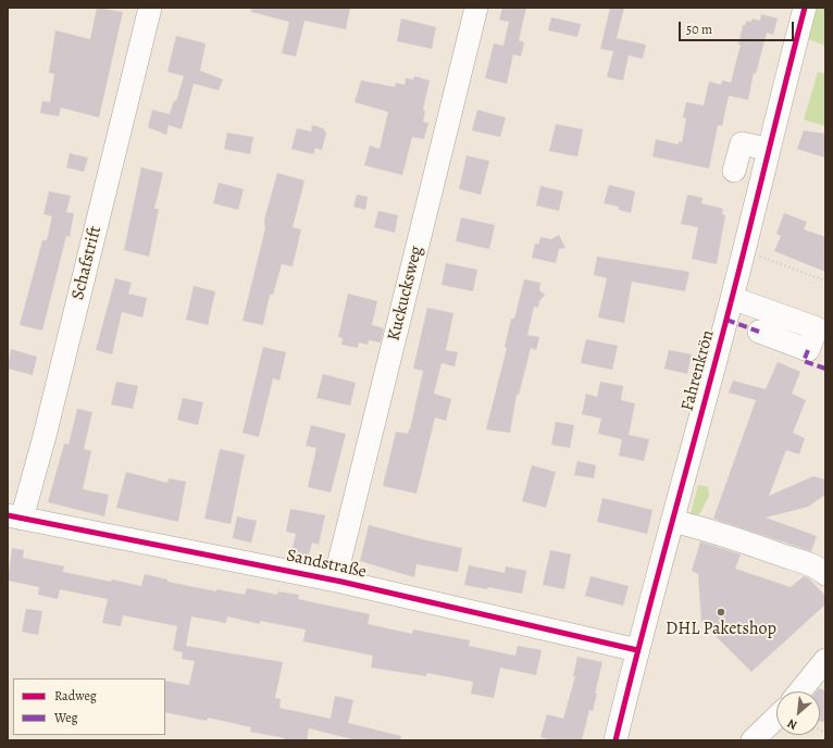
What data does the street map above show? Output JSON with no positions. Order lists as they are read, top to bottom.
{
  "streets": {
    "street": [
      "Schafstrift",
      "Kuckucksweg",
      "Fahrenkrön",
      "Sandstraße"
    ]
  },
  "crossings": [
    ["Schafstrift", "Sandstraße"],
    ["Kuckucksweg", "Sandstraße"],
    ["Fahrenkrön", "Sandstraße"]
  ],
  "places": ["DHL Paketshop"],
  "legend": ["Radweg", "Weg"],
  "scale_bar": "50 m",
  "north": "bottom left"
}
